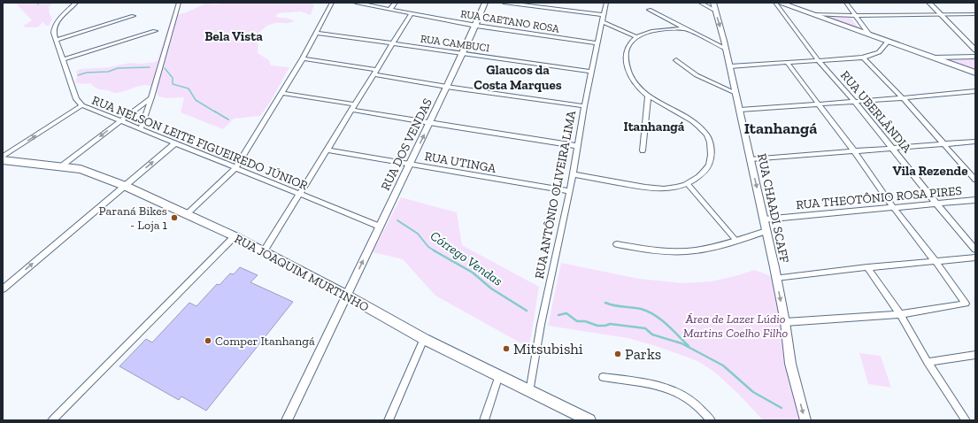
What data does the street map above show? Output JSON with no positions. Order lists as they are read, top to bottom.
{
  "streets": {
    "main road": ["RUA JOAQUIM MURTINHO"],
    "street": [
      "RUA CAETANO ROSA",
      "RUA CAMBUCI",
      "RUA UBERLÂNDIA",
      "RUA NELSON LEITE FIGUEIREDO JÚNIOR",
      "RUA DOS VENDAS",
      "RUA UTINGA",
      "RUA ANTÔNIO OLIVEIRA LIMA",
      "RUA THEOTÔNIO ROSA PIRES",
      "RUA CHAADI SCAFF"
    ]
  },
  "crossings": [
    ["RUA CAETANO ROSA", "RUA DOS VENDAS"],
    ["RUA CAETANO ROSA", "RUA ANTÔNIO OLIVEIRA LIMA"],
    ["RUA CAMBUCI", "RUA DOS VENDAS"],
    ["RUA CAMBUCI", "RUA ANTÔNIO OLIVEIRA LIMA"],
    ["RUA UBERLÂNDIA", "RUA THEOTÔNIO ROSA PIRES"],
    ["RUA NELSON LEITE FIGUEIREDO JÚNIOR", "RUA DOS VENDAS"],
    ["RUA DOS VENDAS", "RUA UTINGA"],
    ["RUA DOS VENDAS", "RUA JOAQUIM MURTINHO"],
    ["RUA UTINGA", "RUA ANTÔNIO OLIVEIRA LIMA"],
    ["RUA ANTÔNIO OLIVEIRA LIMA", "RUA JOAQUIM MURTINHO"],
    ["RUA THEOTÔNIO ROSA PIRES", "RUA CHAADI SCAFF"]
  ],
  "one_way": ["RUA CHAADI SCAFF"],
  "districts": [
    "Bela Vista",
    "Glaucos da Costa Marques",
    "Itanhangá",
    "Itanhangá",
    "Vila Rezende"
  ],
  "water": ["Córrego Vendas"],
  "parks": ["Área de Lazer Lúdio Martins Coelho Filho"],
  "places": [
    "Paraná Bikes - Loja 1",
    "Comper Itanhangá",
    "Mitsubishi",
    "Parks"
  ]
}
